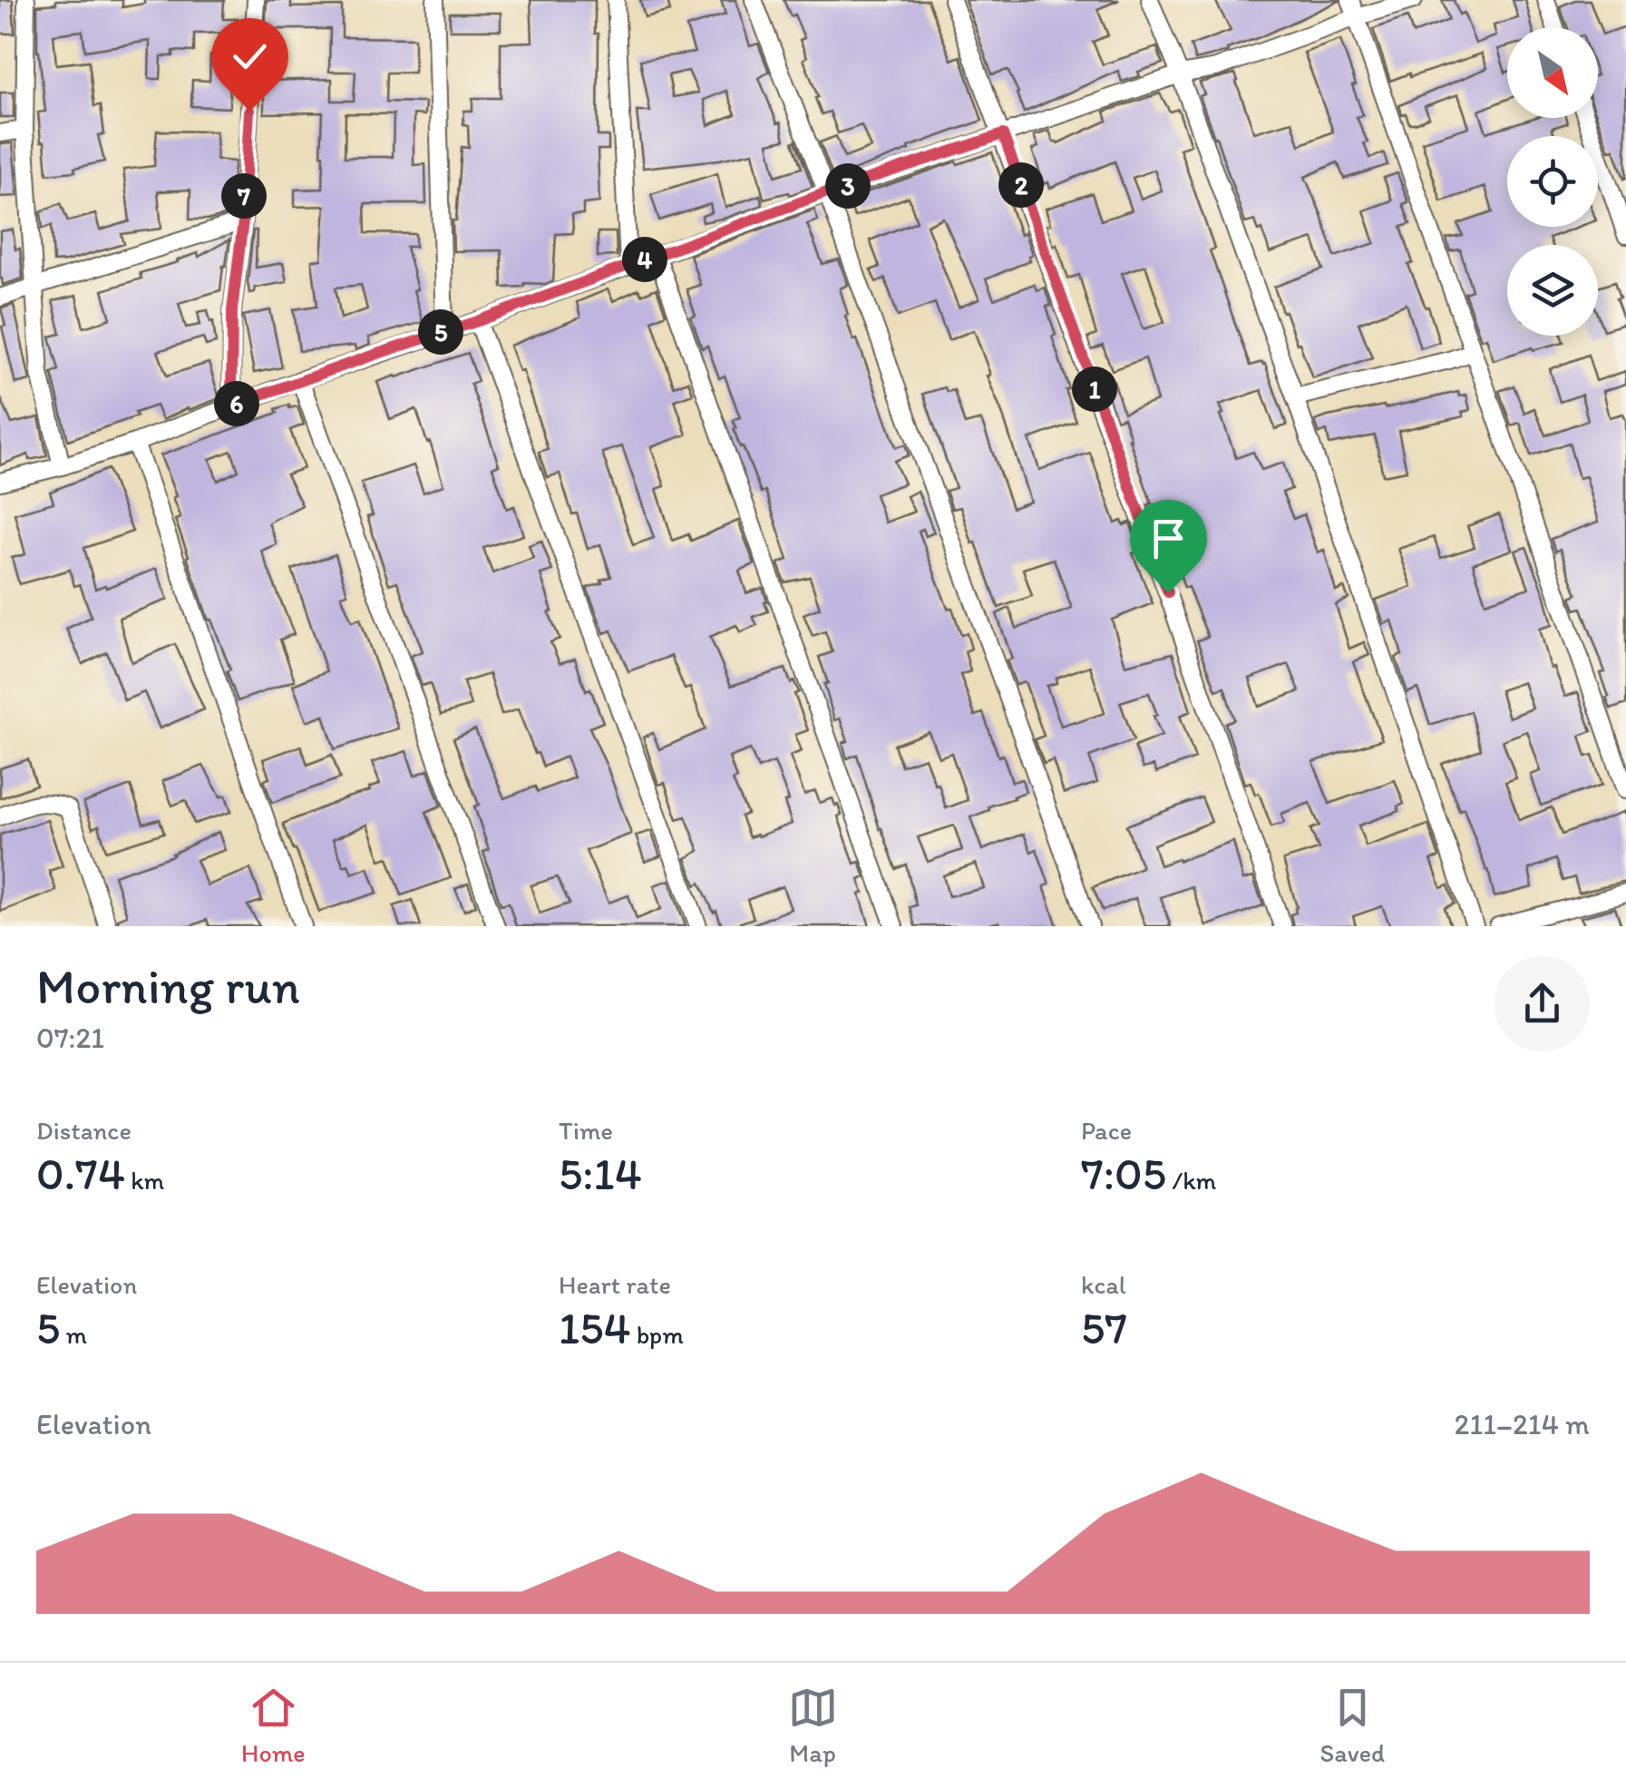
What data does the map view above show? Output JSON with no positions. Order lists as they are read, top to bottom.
{
  "north": "bottom right",
  "page": {
    "pins": [
      "2",
      "3",
      "7",
      "4",
      "5",
      "1",
      "6"
    ],
    "heading": ["Morning run", "07:21"],
    "stats": [
      ["Distance", "0.74 km"],
      ["Time", "5:14"],
      ["Pace", "7:05 /km"],
      ["Elevation", "5 m"],
      ["Heart rate", "154 bpm"],
      ["kcal", "57"]
    ],
    "chart": ["Elevation", "211–214 m"],
    "tabs": ["Home", "Map", "Saved"]
  }
}
